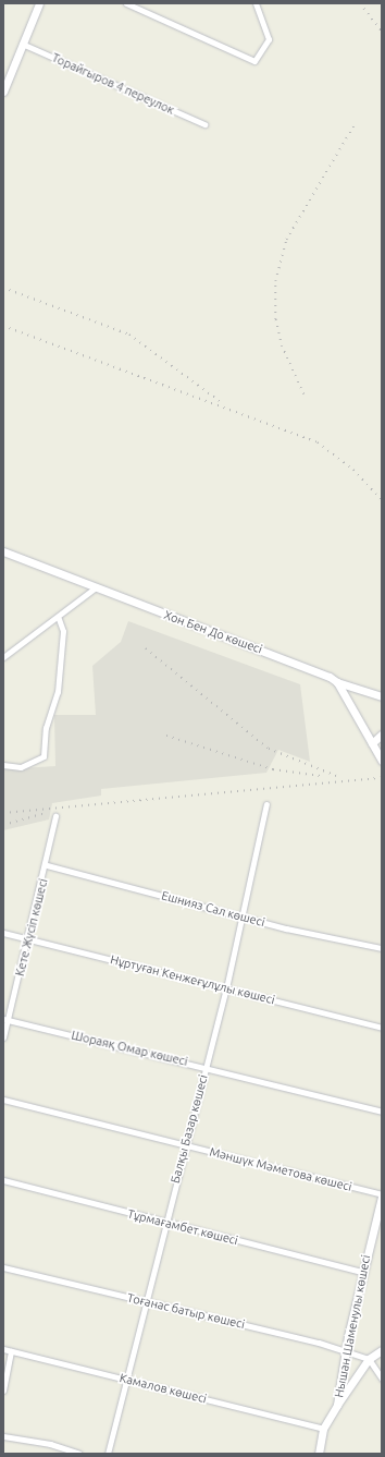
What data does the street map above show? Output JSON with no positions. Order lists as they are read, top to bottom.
{
  "streets": {
    "street": [
      "Торайгыров 4 переулок",
      "Хон Бен До көшесі",
      "Ешнияз Сал көшесі",
      "Кете Жүсіп көшесі",
      "Нұртуған Кенжеғұлұлы көшесі",
      "Шораяқ Омар көшесі",
      "Балқы Базар көшесі",
      "Мәншүк Мәметова көшесі",
      "Тұрмағамбет көшесі",
      "Тоғанас батыр көшесі",
      "Нышан Шаменулы көшесі",
      "Камалов көшесі"
    ]
  },
  "crossings": [
    ["Ешнияз Сал көшесі", "Кете Жүсіп көшесі"],
    ["Ешнияз Сал көшесі", "Балқы Базар көшесі"],
    ["Кете Жүсіп көшесі", "Нұртуған Кенжеғұлұлы көшесі"],
    ["Кете Жүсіп көшесі", "Шораяқ Омар көшесі"],
    ["Нұртуған Кенжеғұлұлы көшесі", "Балқы Базар көшесі"],
    ["Шораяқ Омар көшесі", "Балқы Базар көшесі"],
    ["Балқы Базар көшесі", "Мәншүк Мәметова көшесі"],
    ["Балқы Базар көшесі", "Тұрмағамбет көшесі"],
    ["Балқы Базар көшесі", "Тоғанас батыр көшесі"],
    ["Балқы Базар көшесі", "Камалов көшесі"],
    ["Мәншүк Мәметова көшесі", "Нышан Шаменулы көшесі"],
    ["Тұрмағамбет көшесі", "Нышан Шаменулы көшесі"],
    ["Тоғанас батыр көшесі", "Нышан Шаменулы көшесі"],
    ["Нышан Шаменулы көшесі", "Камалов көшесі"]
  ]
}
